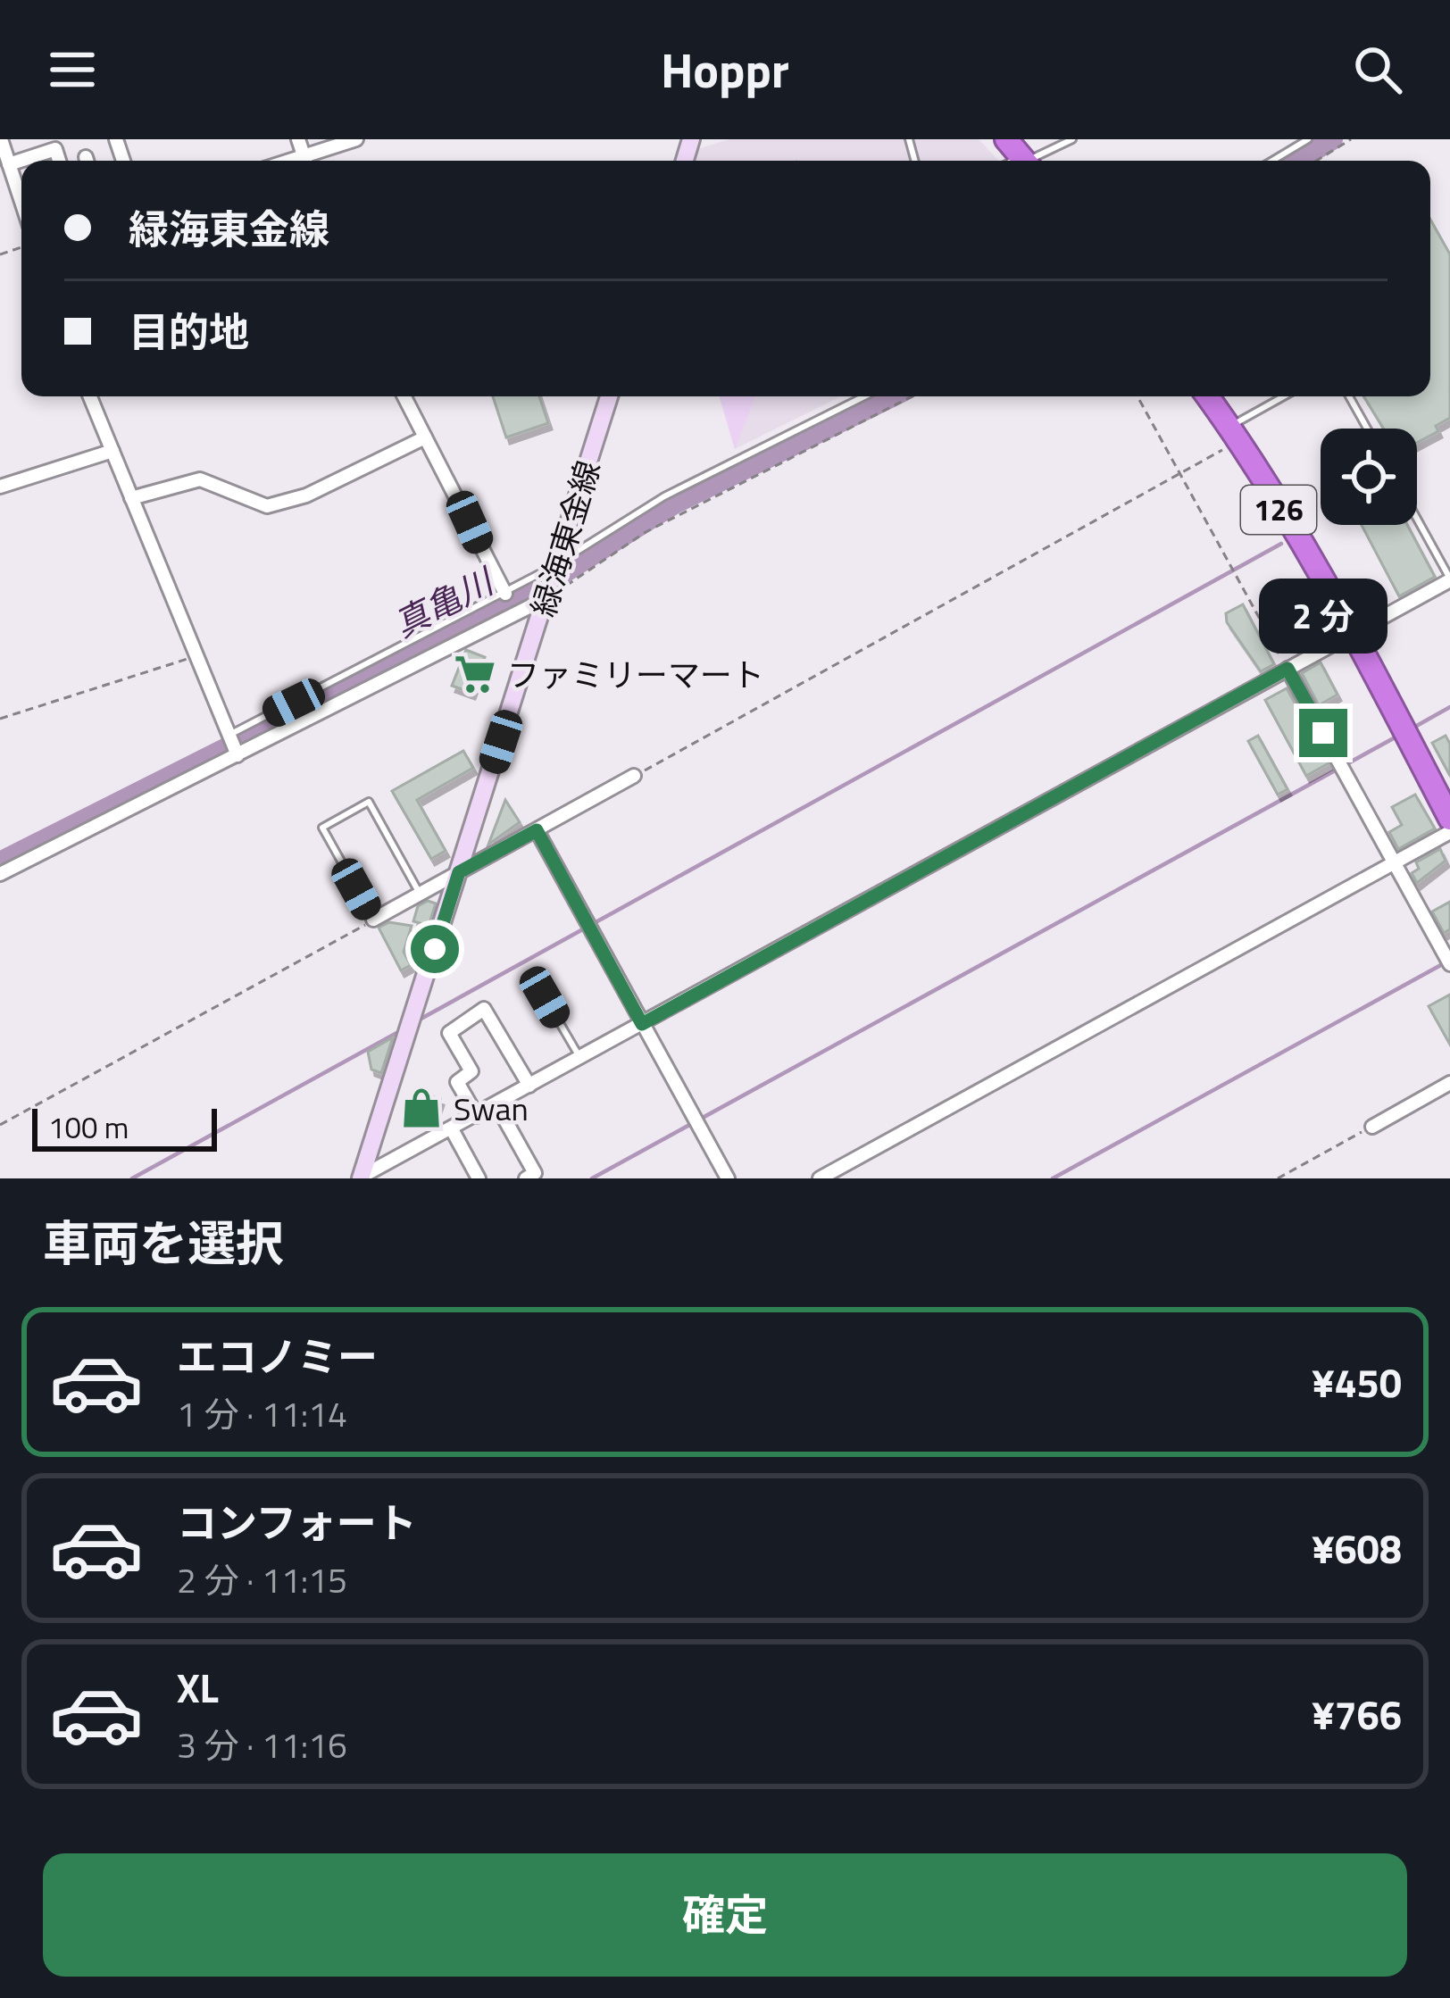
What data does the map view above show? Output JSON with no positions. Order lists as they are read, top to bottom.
{
  "streets": {
    "highway": ["126"],
    "main road": ["緑海東金線"]
  },
  "water": ["真亀川"],
  "places": {
    "supermarket": ["ファミリーマート"],
    "shop": ["Swan"]
  },
  "scale_bar": "100 m",
  "page": {
    "header": "Hoppr",
    "banner": ["緑海東金線", "目的地"],
    "bubble": "2 分",
    "scale": "100 m",
    "heading": "車両を選択",
    "list": [
      {
        "name": "エコノミー",
        "note": "1 分 · 11:14",
        "value": "¥450"
      },
      {
        "name": "コンフォート",
        "note": "2 分 · 11:15",
        "value": "¥608"
      },
      {
        "name": "XL",
        "note": "3 分 · 11:16",
        "value": "¥766"
      }
    ],
    "buttons": "確定"
  }
}
